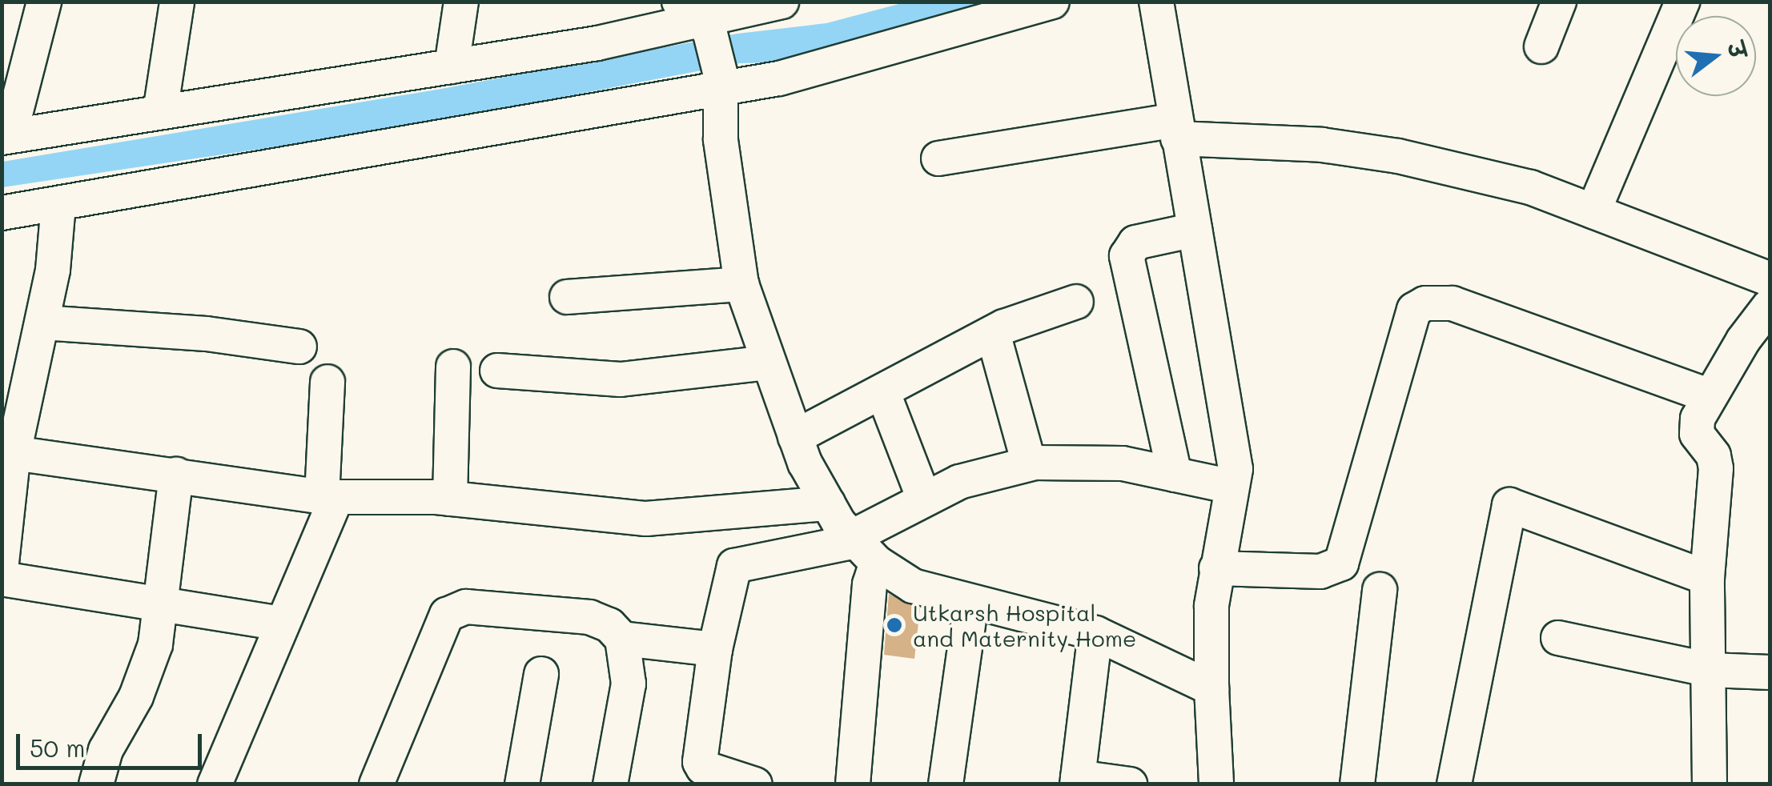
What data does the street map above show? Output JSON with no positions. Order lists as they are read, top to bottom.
{
  "places": ["Utkarsh Hospital and Maternity Home"],
  "scale_bar": "50 m",
  "north": "right"
}
